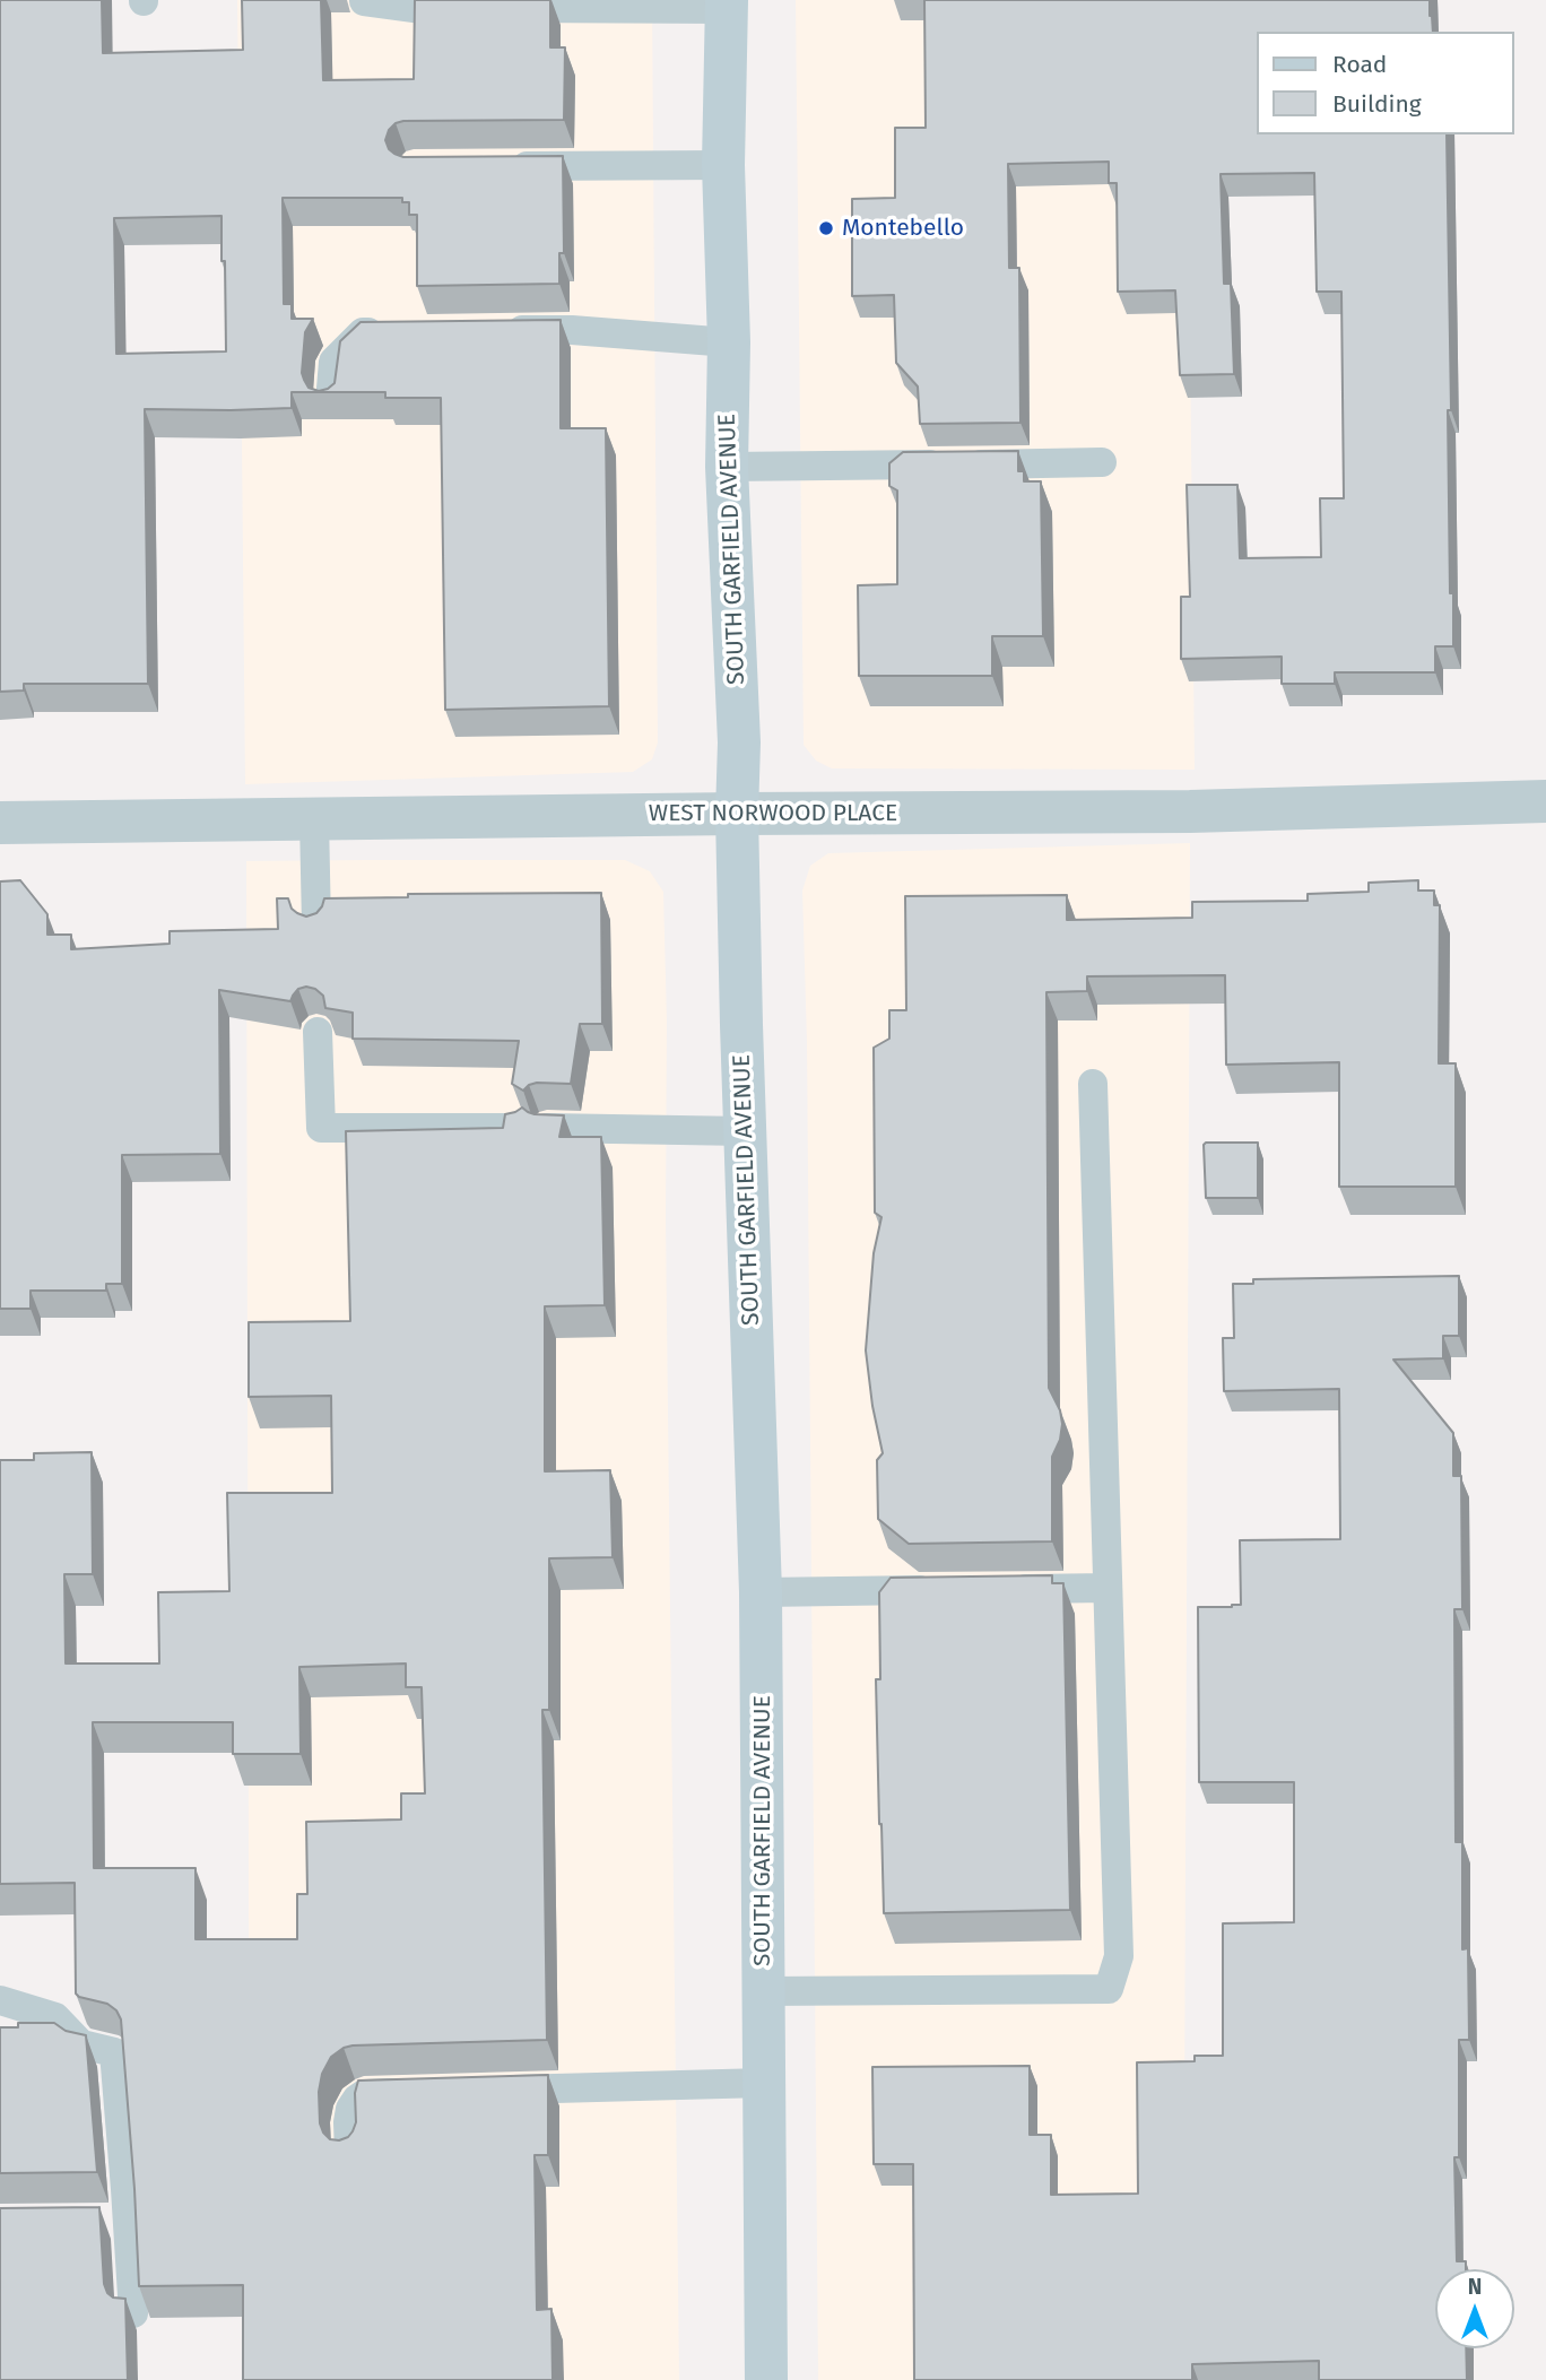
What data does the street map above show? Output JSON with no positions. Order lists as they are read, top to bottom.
{
  "streets": {
    "main road": ["SOUTH GARFIELD AVENUE"],
    "street": ["WEST NORWOOD PLACE"]
  },
  "crossings": [
    ["SOUTH GARFIELD AVENUE", "WEST NORWOOD PLACE"]
  ],
  "places": ["Montebello"],
  "legend": ["Road", "Building"],
  "north": "top"
}
